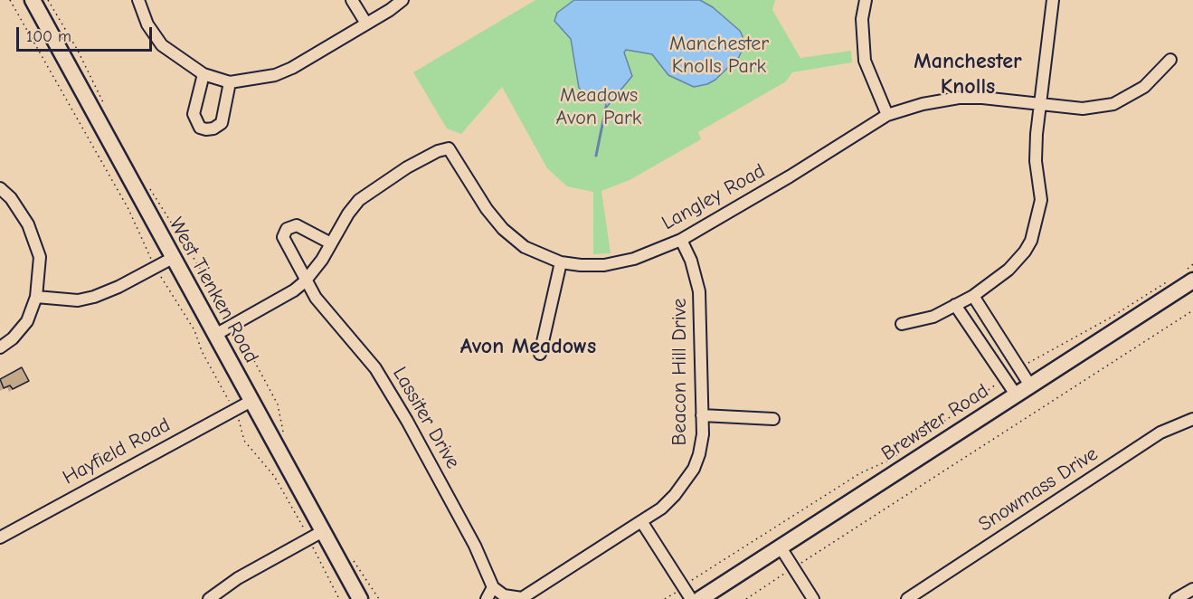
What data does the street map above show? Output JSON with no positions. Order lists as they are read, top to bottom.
{
  "streets": {
    "street": [
      "Langley Road",
      "West Tienken Road",
      "Beacon Hill Drive",
      "Lassiter Drive",
      "Brewster Road",
      "Hayfield Road",
      "Snowmass Drive"
    ]
  },
  "crossings": [
    ["Langley Road", "West Tienken Road"],
    ["Langley Road", "Beacon Hill Drive"],
    ["Langley Road", "Lassiter Drive"],
    ["West Tienken Road", "Hayfield Road"]
  ],
  "districts": ["Manchester Knolls", "Avon Meadows"],
  "parks": ["Manchester Knolls Park", "Meadows Avon Park"],
  "scale_bar": "100 m"
}
